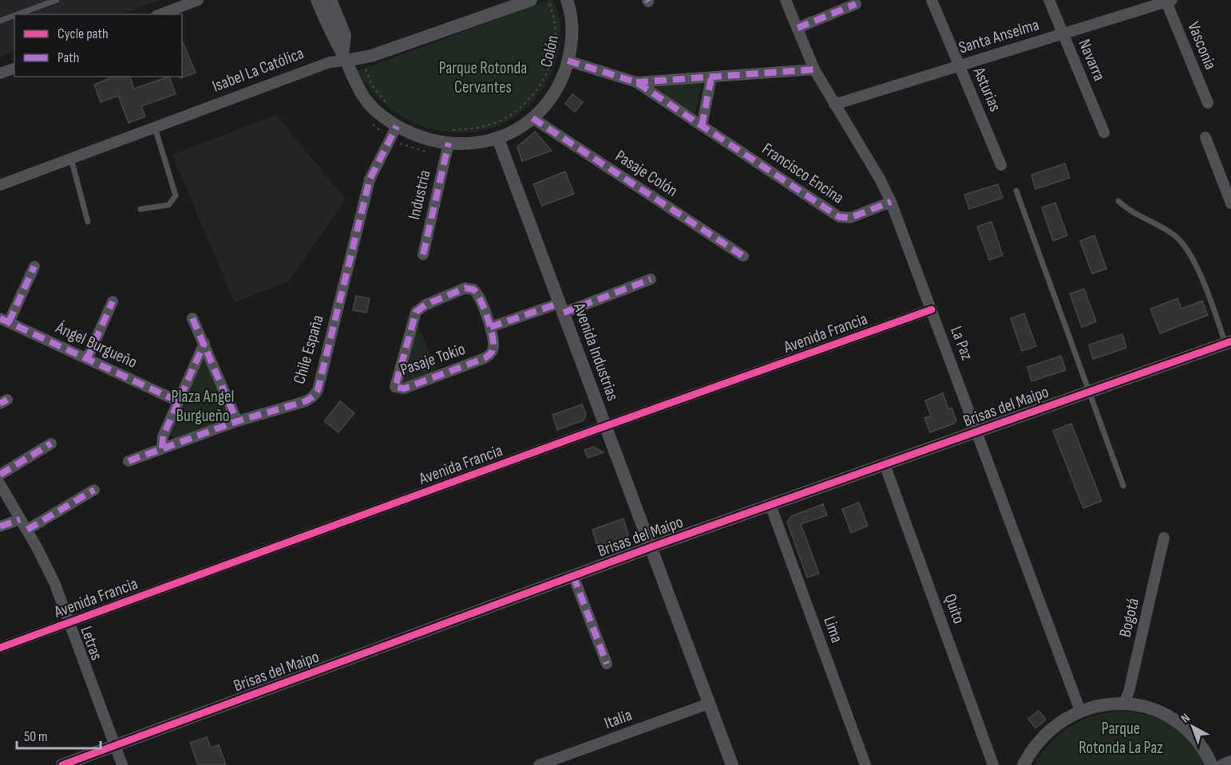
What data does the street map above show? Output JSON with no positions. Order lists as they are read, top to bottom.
{
  "streets": {
    "street": [
      "Santa Anselma",
      "Vasconia",
      "Colón",
      "Navarra",
      "Isabel La Católica",
      "Asturias",
      "Pasaje Colón",
      "Francisco Encina",
      "Industria",
      "Avenida Francia",
      "La Paz",
      "Ángel Burgueño",
      "Chile España",
      "Avenida Industrias",
      "Pasaje Tokio",
      "Brisas del Maipo",
      "Quito",
      "Bogotá",
      "Lima",
      "Letras",
      "Italia"
    ]
  },
  "crossings": [
    ["Santa Anselma", "Vasconia"],
    ["Santa Anselma", "Navarra"],
    ["Santa Anselma", "Asturias"],
    ["Santa Anselma", "La Paz"],
    ["Colón", "Pasaje Colón"],
    ["Colón", "Francisco Encina"],
    ["Colón", "Avenida Industrias"],
    ["Francisco Encina", "La Paz"],
    ["Avenida Francia", "La Paz"],
    ["Avenida Francia", "Avenida Industrias"],
    ["Avenida Francia", "Letras"],
    ["La Paz", "Brisas del Maipo"],
    ["Avenida Industrias", "Brisas del Maipo"],
    ["Avenida Industrias", "Italia"],
    ["Brisas del Maipo", "Quito"],
    ["Brisas del Maipo", "Lima"],
    ["Brisas del Maipo", "Letras"]
  ],
  "parks": ["Parque Rotonda Cervantes", "Plaza Angel Burgueño", "Parque Rotonda La Paz"],
  "legend": ["Cycle path", "Path"],
  "scale_bar": "50 m",
  "north": "top left"
}
